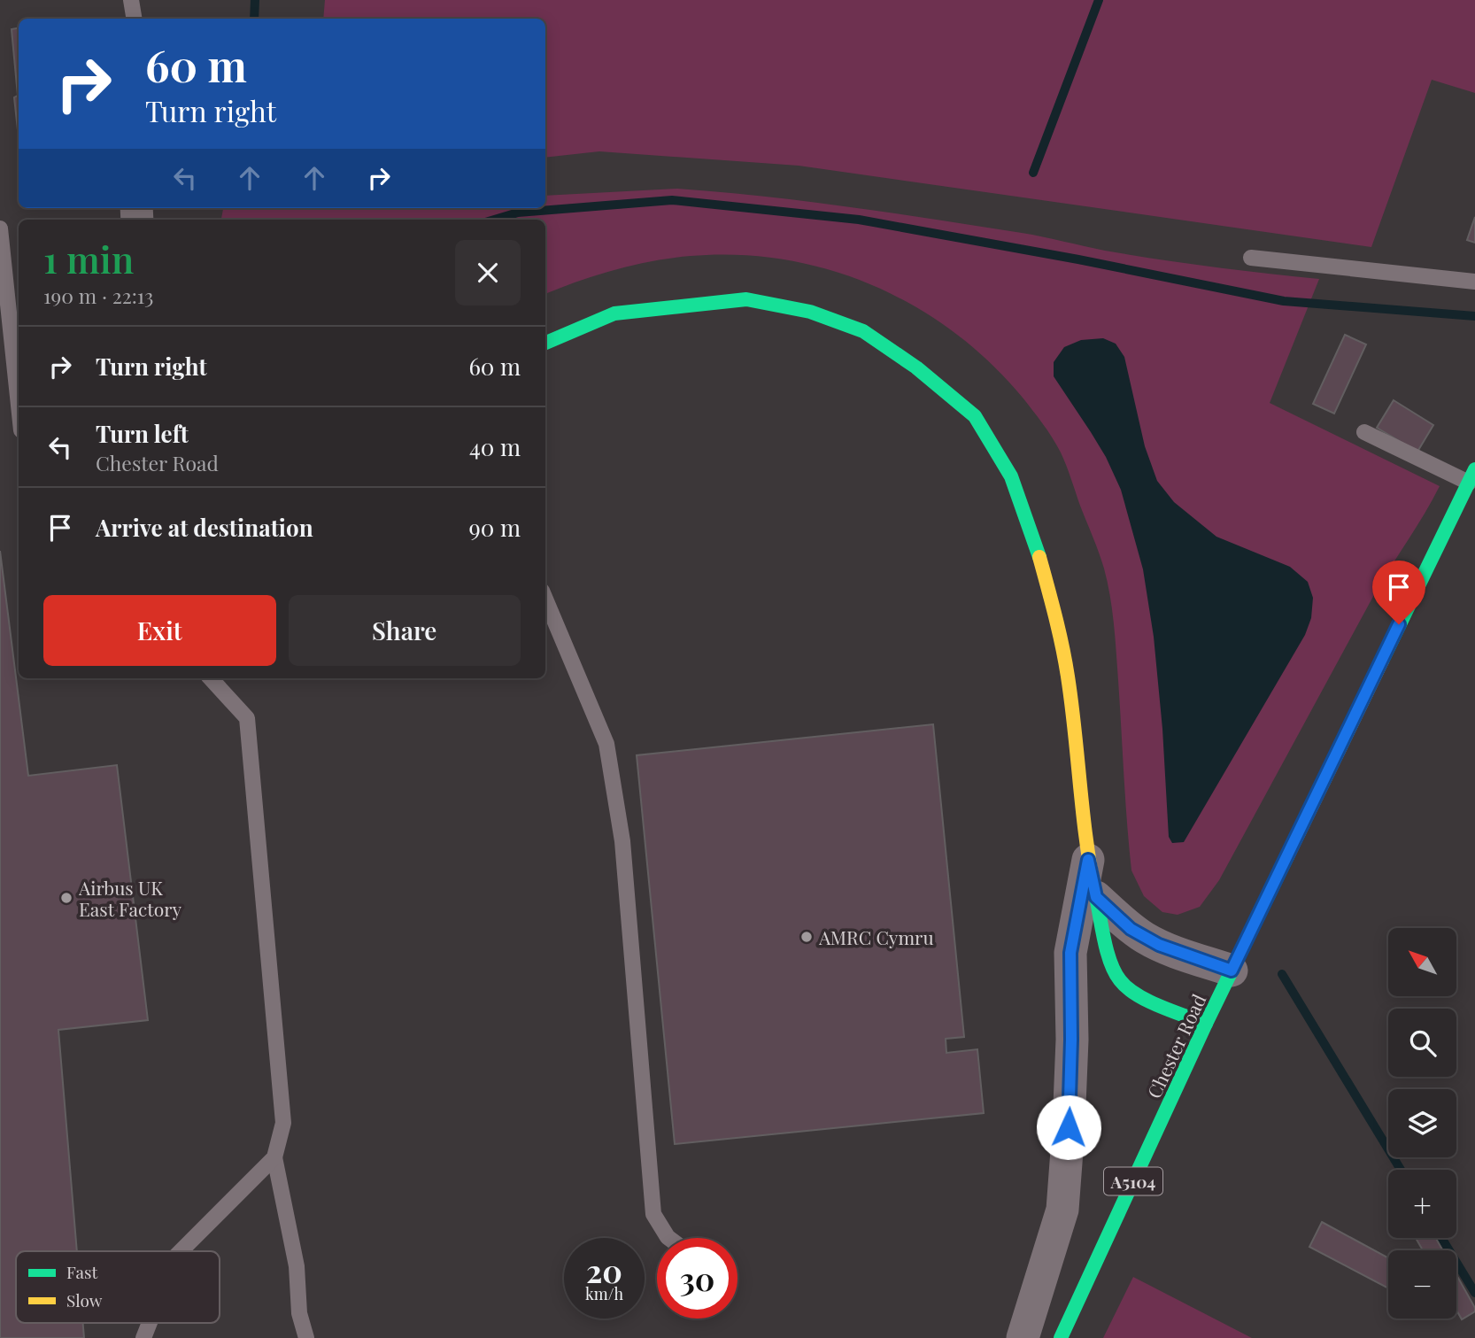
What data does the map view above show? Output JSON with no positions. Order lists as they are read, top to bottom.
{
  "streets": {
    "street": ["Chester Road", "A5104"]
  },
  "places": ["Airbus UK East Factory", "AMRC Cymru"],
  "legend": ["Fast", "Slow"],
  "north": "top left",
  "page": {
    "turn": ["60 m", "Turn right"],
    "heading": ["1 min", "190 m · 22:13"],
    "list": [
      {
        "name": "Turn right",
        "value": "60 m"
      },
      {
        "name": "Turn left",
        "note": "Chester Road",
        "value": "40 m"
      },
      {
        "name": "Arrive at destination",
        "value": "90 m"
      }
    ],
    "buttons": ["Exit", "Share"],
    "map_buttons": ["+", "−"],
    "speed": "20 km/h",
    "limit": "30"
  }
}
